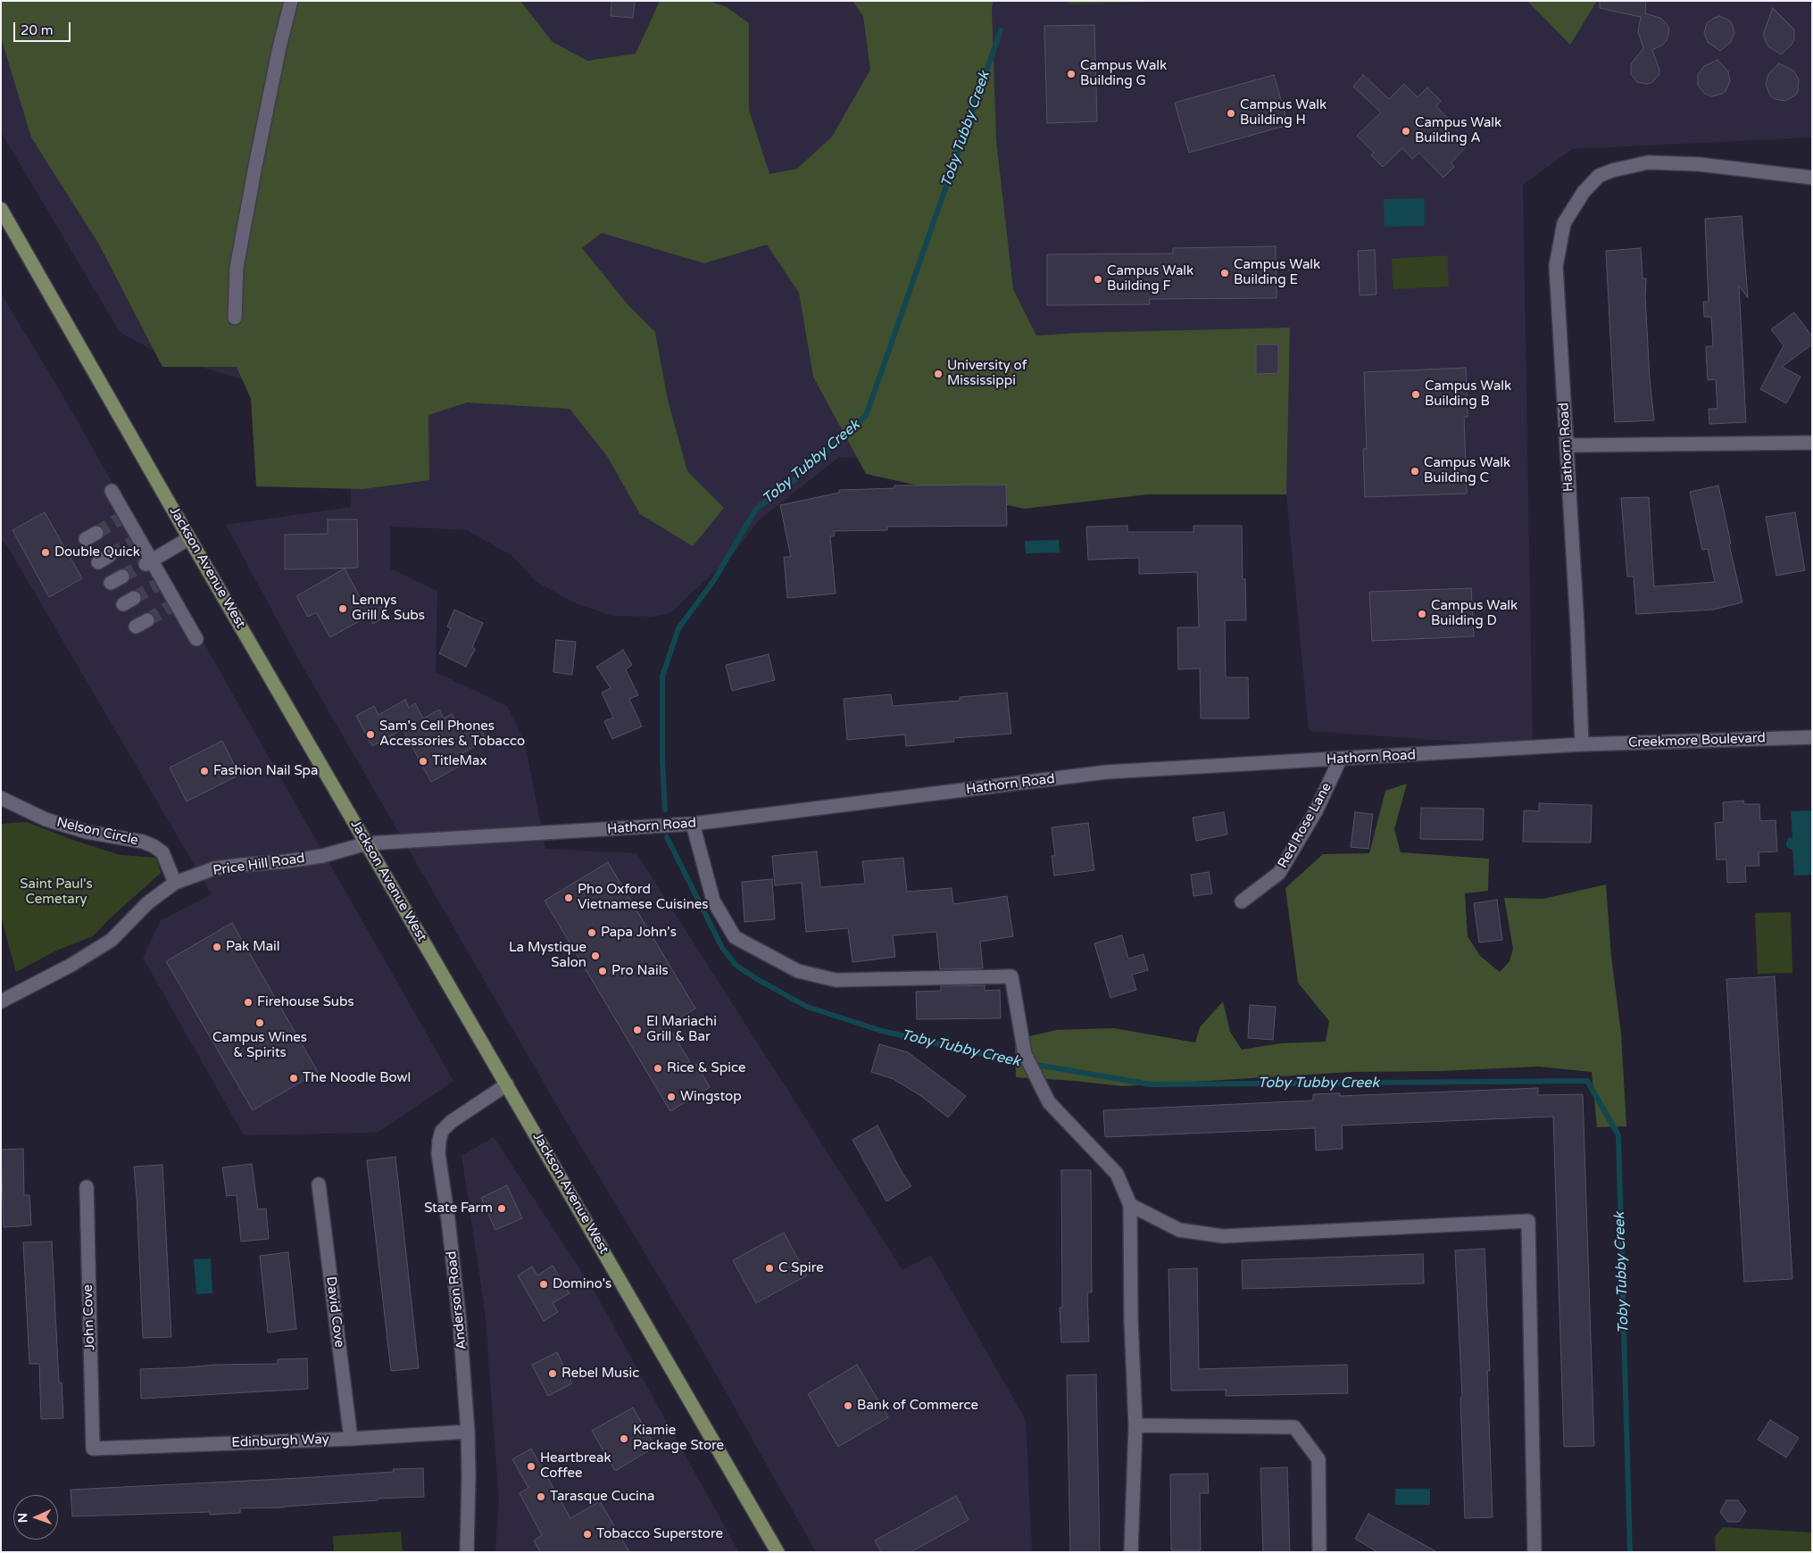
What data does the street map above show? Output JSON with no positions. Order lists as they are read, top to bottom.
{
  "streets": {
    "main road": ["Jackson Avenue West"],
    "street": [
      "Hathorn Road",
      "Creekmore Boulevard",
      "Red Rose Lane",
      "Nelson Circle",
      "Price Hill Road",
      "Anderson Road",
      "David Cove",
      "John Cove",
      "Edinburgh Way"
    ]
  },
  "crossings": [
    ["Hathorn Road", "Jackson Avenue West"],
    ["Hathorn Road", "Creekmore Boulevard"],
    ["Hathorn Road", "Red Rose Lane"],
    ["Hathorn Road", "Price Hill Road"],
    ["Jackson Avenue West", "Price Hill Road"],
    ["Jackson Avenue West", "Anderson Road"],
    ["Nelson Circle", "Price Hill Road"],
    ["Anderson Road", "Edinburgh Way"],
    ["David Cove", "Edinburgh Way"],
    ["John Cove", "Edinburgh Way"]
  ],
  "water": ["Toby Tubby Creek"],
  "parks": ["Saint Paul's Cemetary"],
  "places": [
    "Campus Walk Building G",
    "Campus Walk Building H",
    "Campus Walk Building A",
    "Campus Walk Building E",
    "Campus Walk Building F",
    "University of Mississippi",
    "Campus Walk Building B",
    "Campus Walk Building C",
    "Double Quick",
    "Lennys Grill & Subs",
    "Campus Walk Building D",
    "Sam's Cell Phones Accessories & Tobacco",
    "TitleMax",
    "Fashion Nail Spa",
    "Pho Oxford Vietnamese Cuisines",
    "Papa John's",
    "Pak Mail",
    "La Mystique Salon",
    "Pro Nails",
    "Firehouse Subs",
    "Campus Wines & Spirits",
    "El Mariachi Grill & Bar",
    "Rice & Spice",
    "The Noodle Bowl",
    "Wingstop",
    "State Farm",
    "C Spire",
    "Domino's",
    "Rebel Music",
    "Bank of Commerce",
    "Kiamie Package Store",
    "Heartbreak Coffee",
    "Tarasque Cucina",
    "Tobacco Superstore"
  ],
  "scale_bar": "20 m",
  "north": "left"
}
